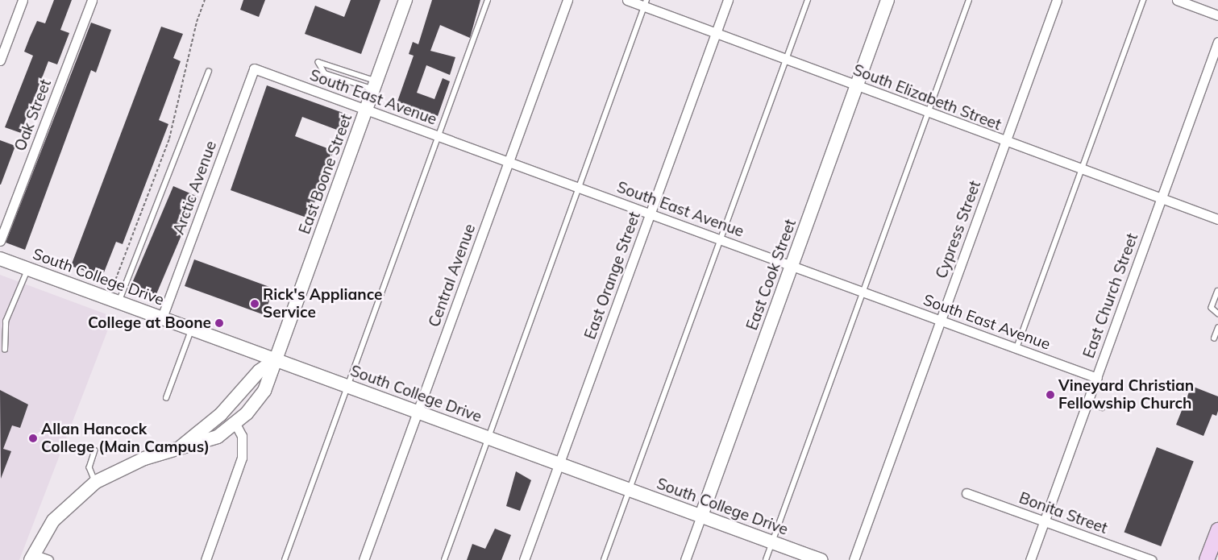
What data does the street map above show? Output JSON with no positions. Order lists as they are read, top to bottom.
{
  "streets": {
    "street": [
      "South East Avenue",
      "South Elizabeth Street",
      "Oak Street",
      "East Boone Street",
      "Arctic Avenue",
      "Cypress Street",
      "East Cook Street",
      "Central Avenue",
      "East Orange Street",
      "South College Drive",
      "East Church Street",
      "Bonita Street"
    ]
  },
  "crossings": [
    ["South East Avenue", "East Boone Street"],
    ["South East Avenue", "Arctic Avenue"],
    ["South East Avenue", "Cypress Street"],
    ["South East Avenue", "East Cook Street"],
    ["South East Avenue", "Central Avenue"],
    ["South East Avenue", "East Orange Street"],
    ["South East Avenue", "East Church Street"],
    ["South Elizabeth Street", "Cypress Street"],
    ["South Elizabeth Street", "East Cook Street"],
    ["South Elizabeth Street", "East Orange Street"],
    ["South Elizabeth Street", "East Church Street"],
    ["East Boone Street", "South College Drive"],
    ["Arctic Avenue", "South College Drive"],
    ["East Cook Street", "South College Drive"],
    ["Central Avenue", "South College Drive"],
    ["East Orange Street", "South College Drive"],
    ["East Church Street", "Bonita Street"]
  ],
  "places": [
    "Rick's Appliance Service",
    "College at Boone",
    "Vineyard Christian Fellowship Church",
    "Allan Hancock College (Main Campus)"
  ]
}
